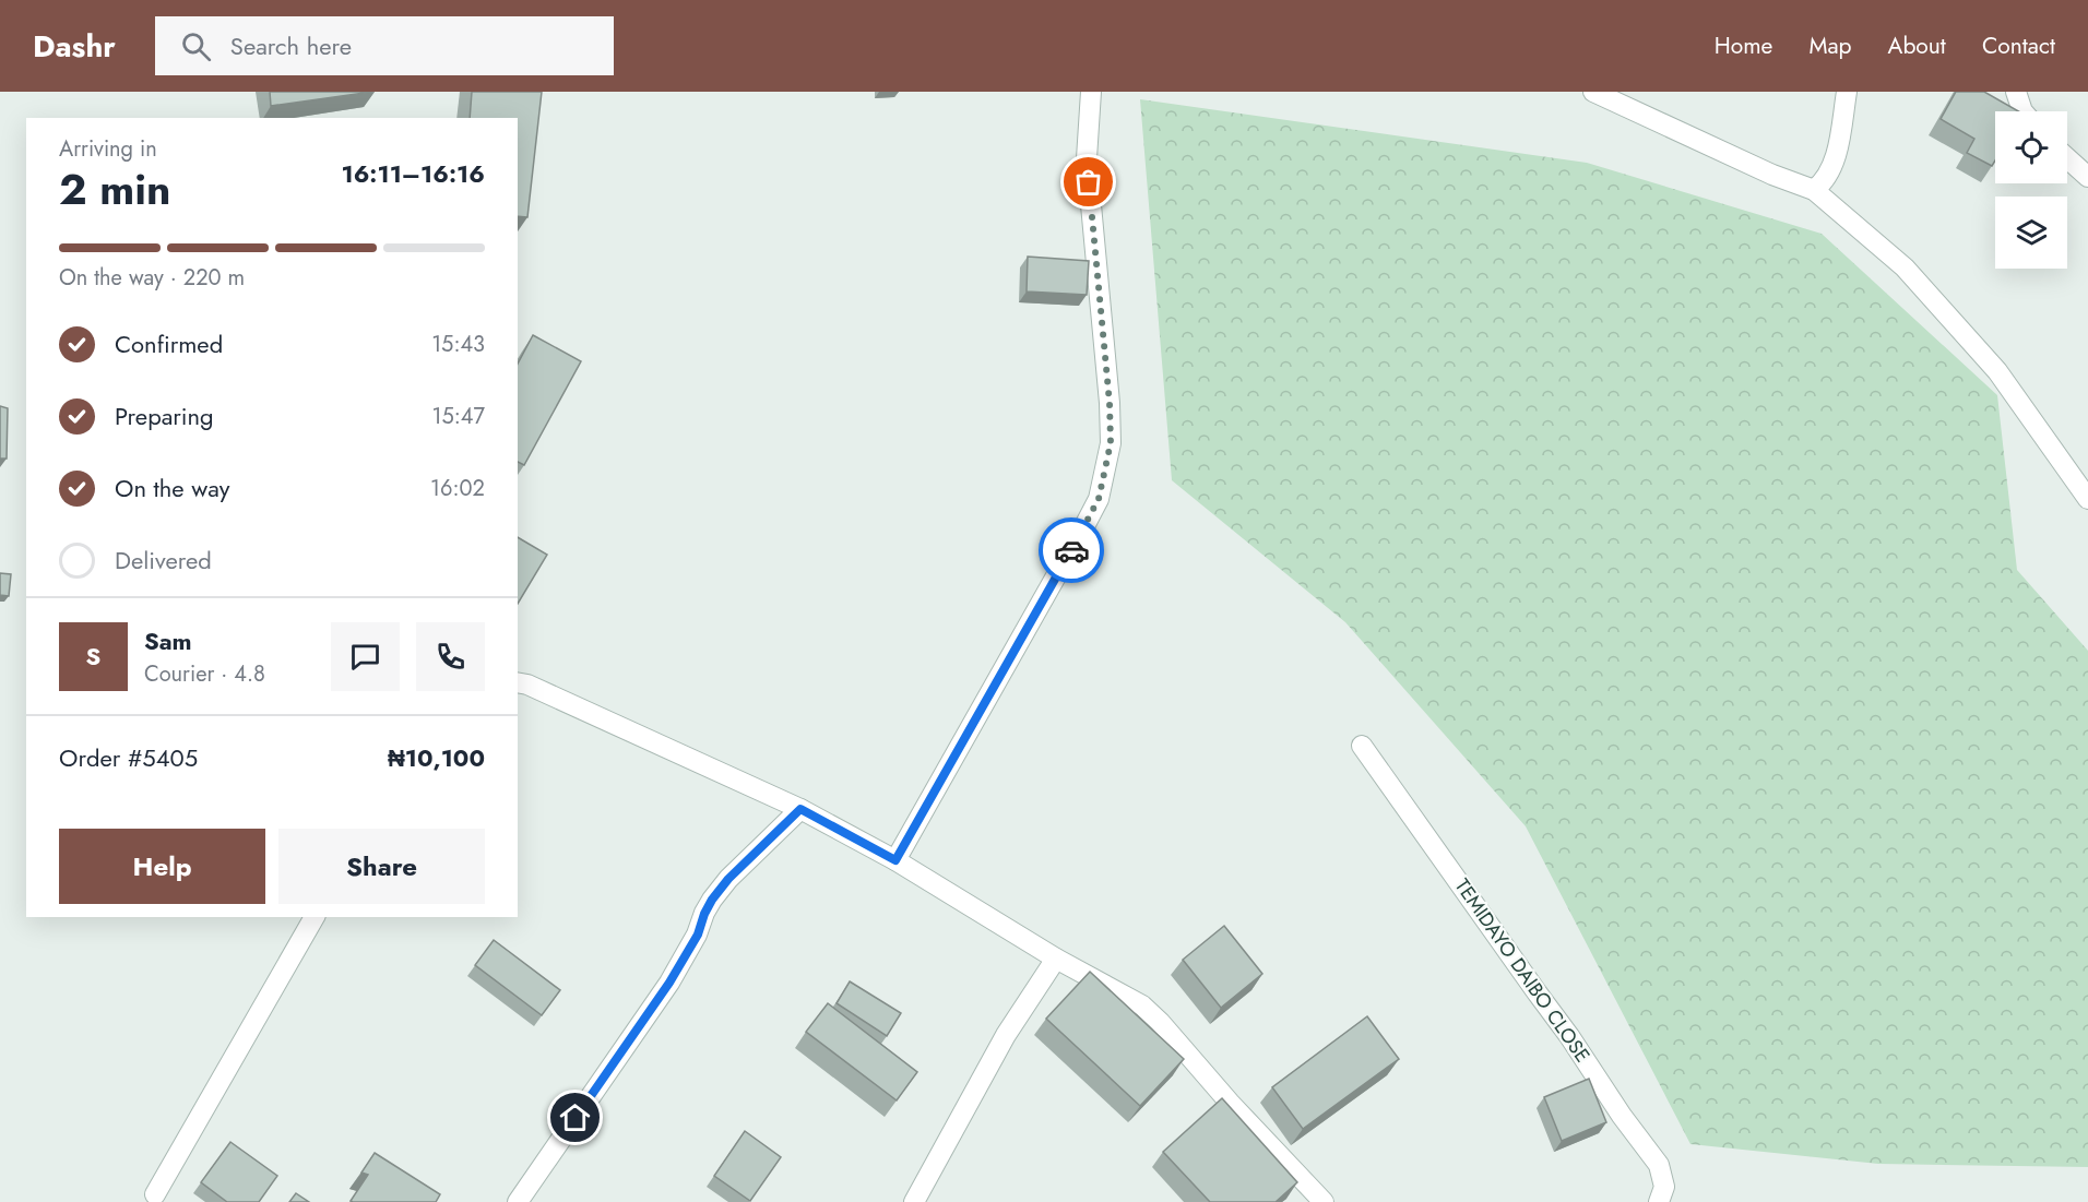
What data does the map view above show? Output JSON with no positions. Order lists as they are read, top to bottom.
{
  "streets": {
    "street": ["TEMIDAYO DAIBO CLOSE"]
  },
  "page": {
    "header": "Dashr",
    "search": "Search here",
    "nav": [
      "Home",
      "Map",
      "About",
      "Contact"
    ],
    "heading": ["2 min", "Arriving in", "16:11–16:16"],
    "panel": [
      "Sam",
      "Courier · 4.8",
      "Order #5405",
      "₦10,100"
    ],
    "bar": "On the way · 220 m",
    "list": [
      ["Confirmed", "15:43"],
      ["Preparing", "15:47"],
      ["On the way", "16:02"],
      "Delivered"
    ],
    "round": "S",
    "buttons": ["Help", "Share"]
  }
}
